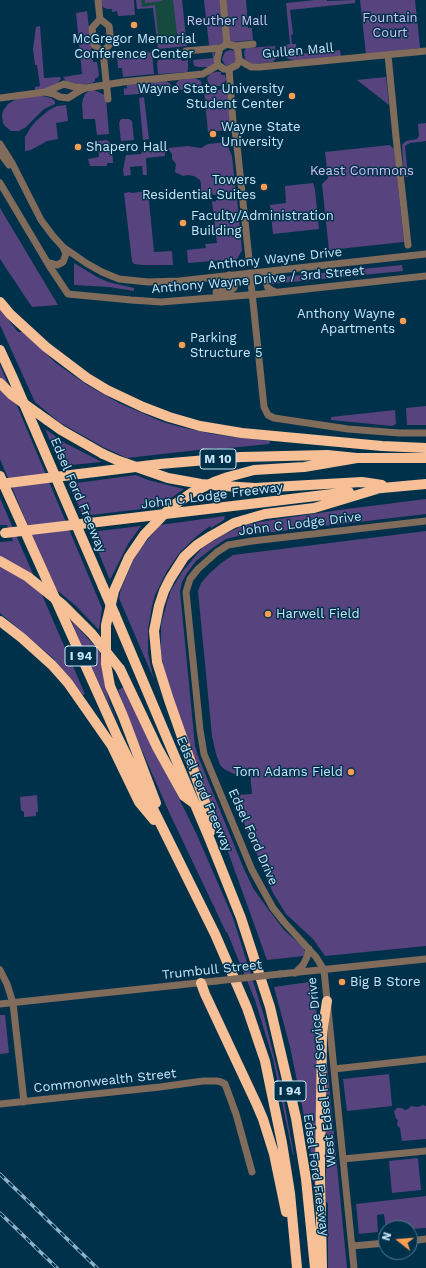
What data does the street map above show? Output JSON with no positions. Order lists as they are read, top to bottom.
{
  "streets": {
    "highway": [
      "M 10",
      "Edsel Ford Freeway",
      "John C Lodge Freeway",
      "I 94"
    ],
    "street": [
      "Gullen Mall",
      "Anthony Wayne Drive",
      "Anthony Wayne Drive / 3rd Street",
      "John C Lodge Drive",
      "Edsel Ford Drive",
      "Trumbull Street",
      "West Edsel Ford Service Drive",
      "Commonwealth Street"
    ]
  },
  "crossings": [
    ["John C Lodge Drive", "Edsel Ford Drive"],
    ["Edsel Ford Drive", "Trumbull Street"],
    ["Edsel Ford Drive", "West Edsel Ford Service Drive"],
    ["Trumbull Street", "West Edsel Ford Service Drive"]
  ],
  "parks": ["Fountain Court", "Reuther Mall", "Keast Commons"],
  "places": [
    "McGregor Memorial Conference Center",
    "Wayne State University Student Center",
    "Wayne State University",
    "Shapero Hall",
    "Towers Residential Suites",
    "Faculty/Administration Building",
    "Anthony Wayne Apartments",
    "Parking Structure 5",
    "Harwell Field",
    "Tom Adams Field",
    "Big B Store"
  ],
  "north": "left"
}
